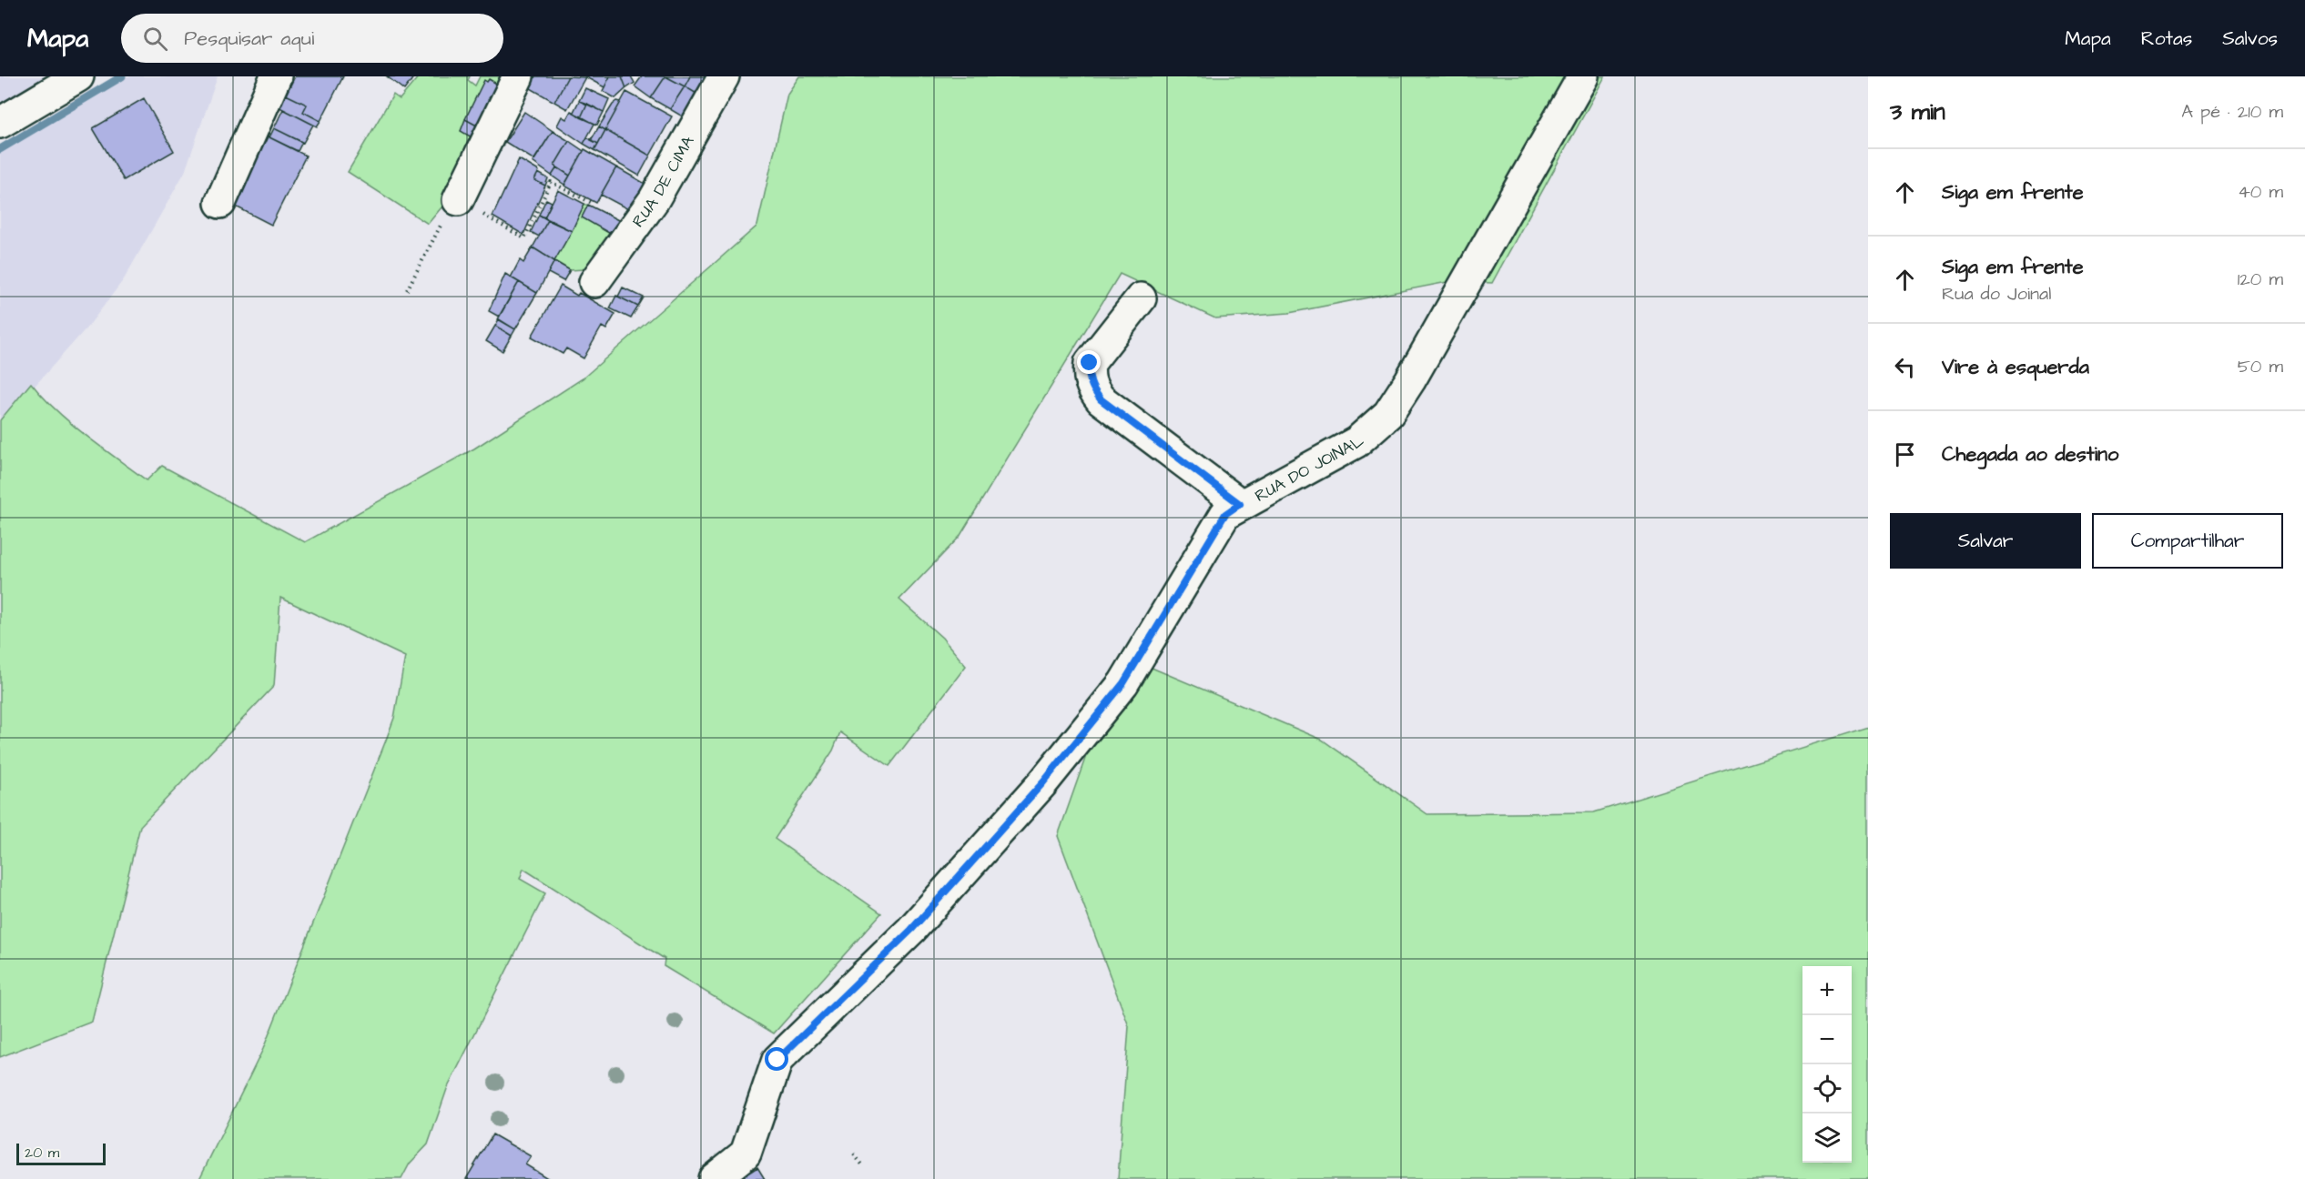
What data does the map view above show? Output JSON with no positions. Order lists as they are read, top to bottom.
{
  "streets": {
    "street": ["RUA DE CIMA", "RUA DO JOINAL"]
  },
  "scale_bar": "20 m",
  "page": {
    "header": "Mapa",
    "search": "Pesquisar aqui",
    "nav": ["Mapa", "Rotas", "Salvos"],
    "heading": ["3 min", "A pé · 210 m"],
    "list": [
      ["Siga em frente", "40 m"],
      ["Siga em frente", "Rua do Joinal", "120 m"],
      ["Vire à esquerda", "50 m"],
      "Chegada ao destino"
    ],
    "buttons": ["Salvar", "Compartilhar"],
    "map_buttons": ["+", "−"],
    "scale": "20 m"
  }
}
